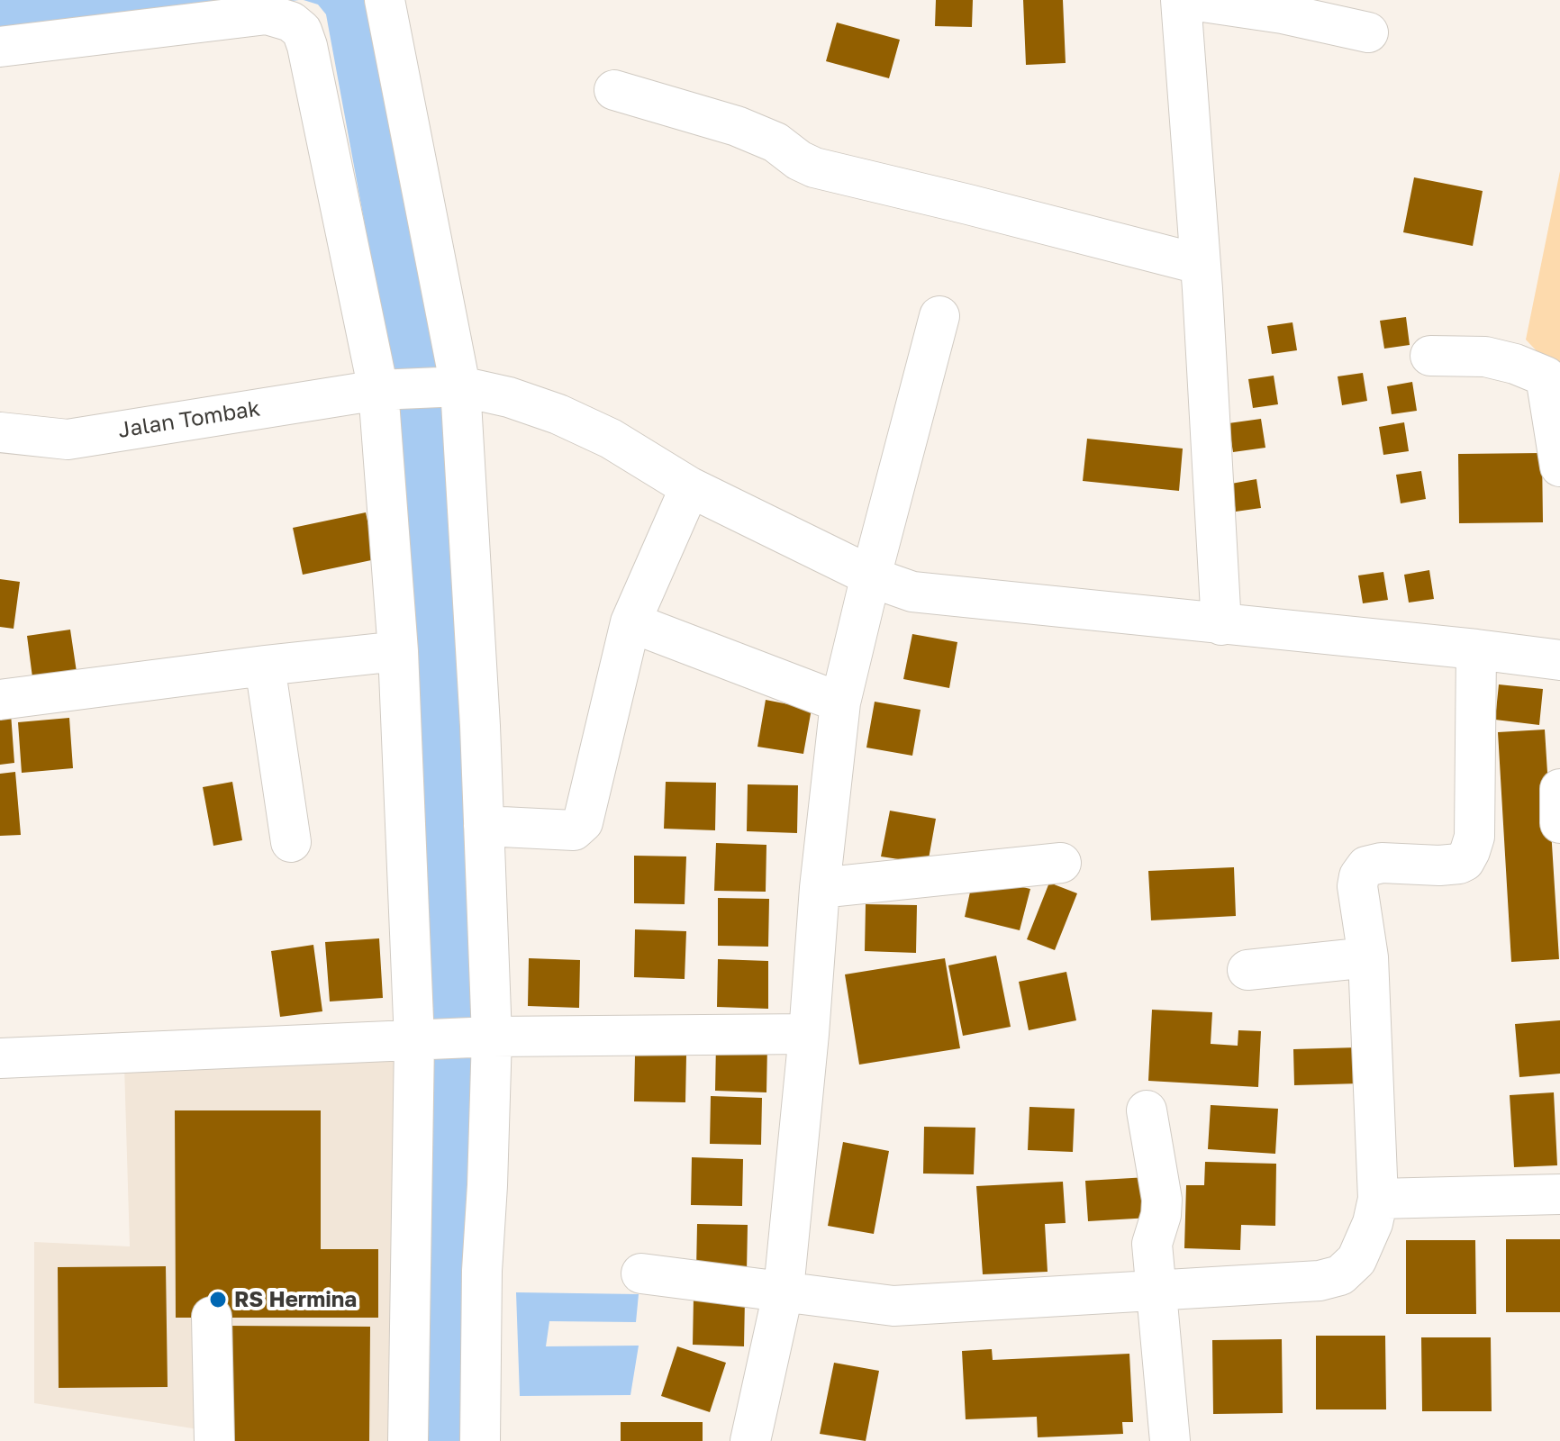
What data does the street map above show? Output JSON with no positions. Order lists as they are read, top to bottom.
{
  "streets": {
    "street": ["Jalan Tombak"]
  },
  "places": ["RS Hermina"]
}
